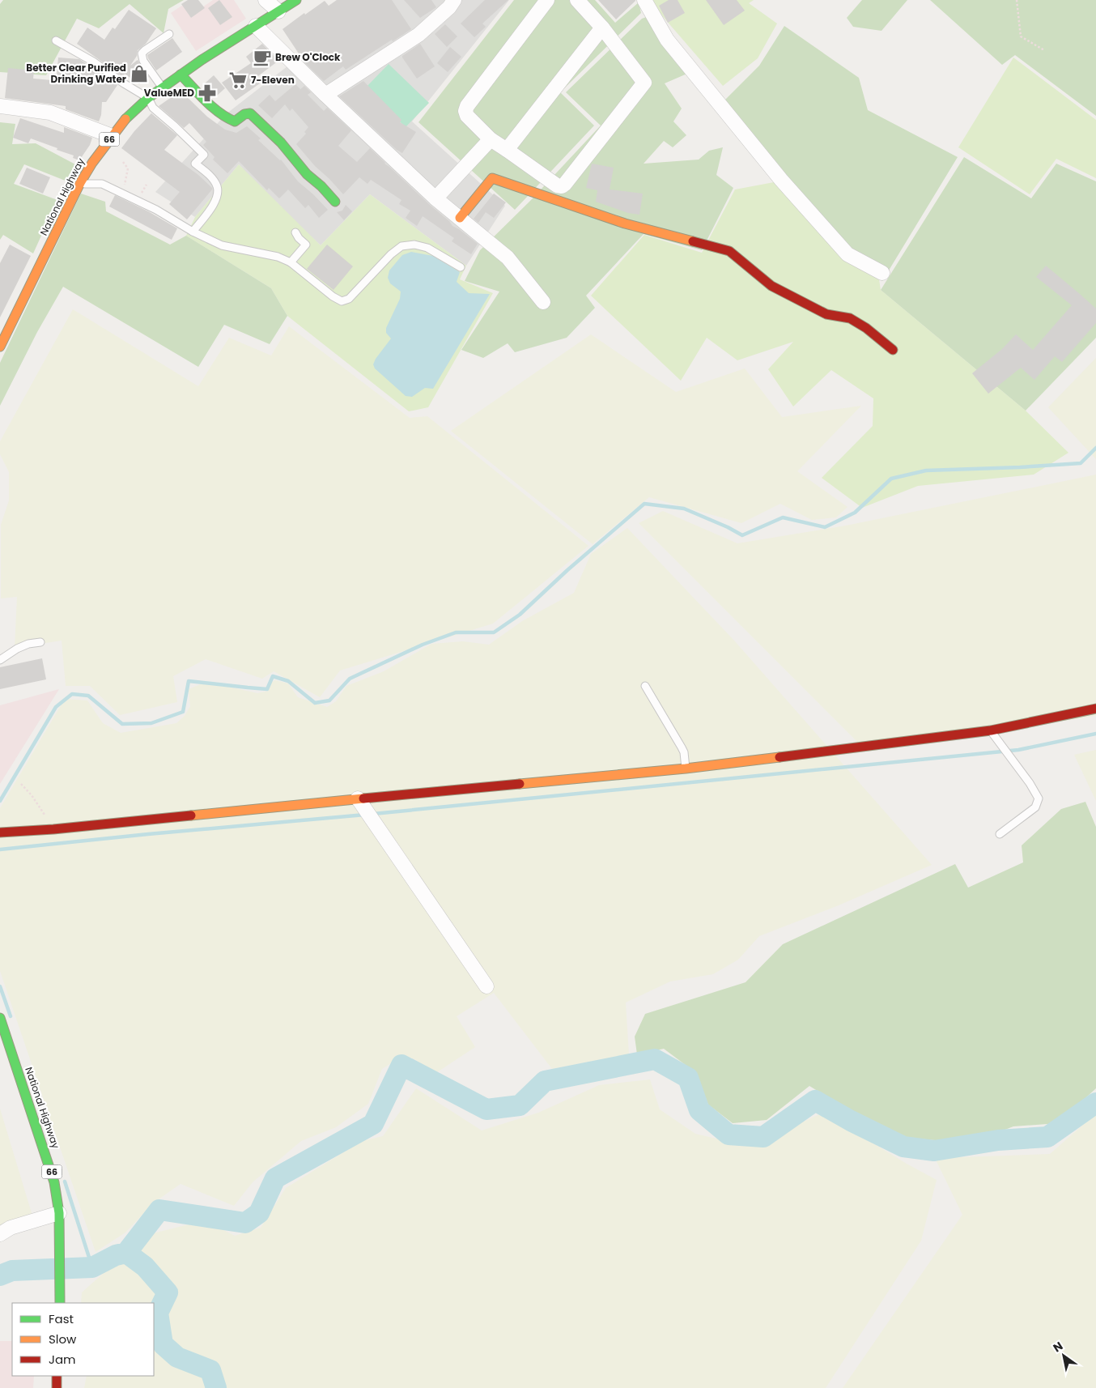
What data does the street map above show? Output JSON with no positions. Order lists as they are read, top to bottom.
{
  "streets": {
    "street": ["66", "National Highway"]
  },
  "places": {
    "cafe": ["Brew O'Clock"],
    "shop": ["Better Clear Purified Drinking Water"],
    "supermarket": ["7-Eleven"],
    "pharmacy": ["ValueMED"]
  },
  "legend": ["Fast", "Slow", "Jam"],
  "north": "top left"
}
